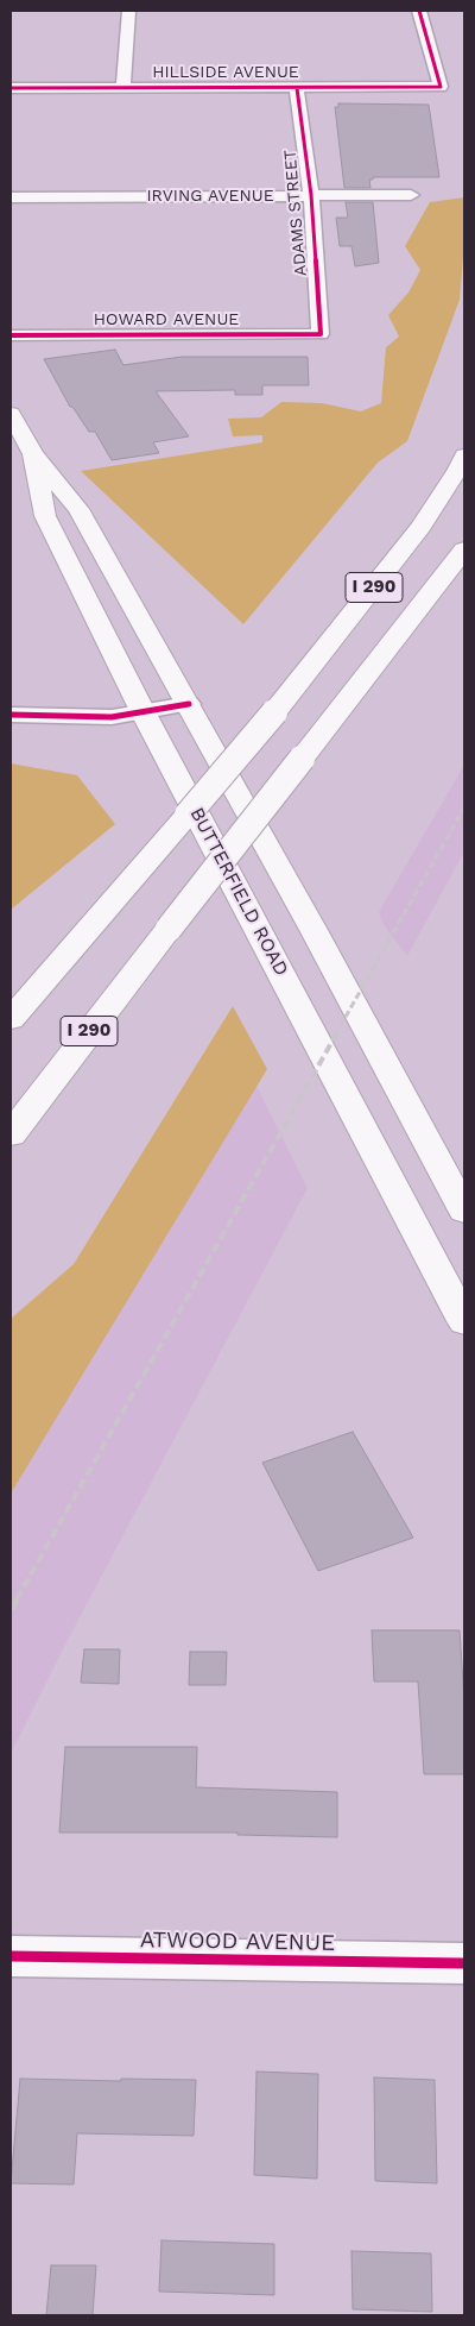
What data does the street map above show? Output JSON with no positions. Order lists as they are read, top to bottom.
{
  "streets": {
    "main road": ["I 290", "BUTTERFIELD ROAD"],
    "street": [
      "HILLSIDE AVENUE",
      "IRVING AVENUE",
      "ADAMS STREET",
      "HOWARD AVENUE",
      "ATWOOD AVENUE"
    ]
  },
  "crossings": [
    ["HILLSIDE AVENUE", "ADAMS STREET"],
    ["IRVING AVENUE", "ADAMS STREET"],
    ["ADAMS STREET", "HOWARD AVENUE"]
  ]
}
